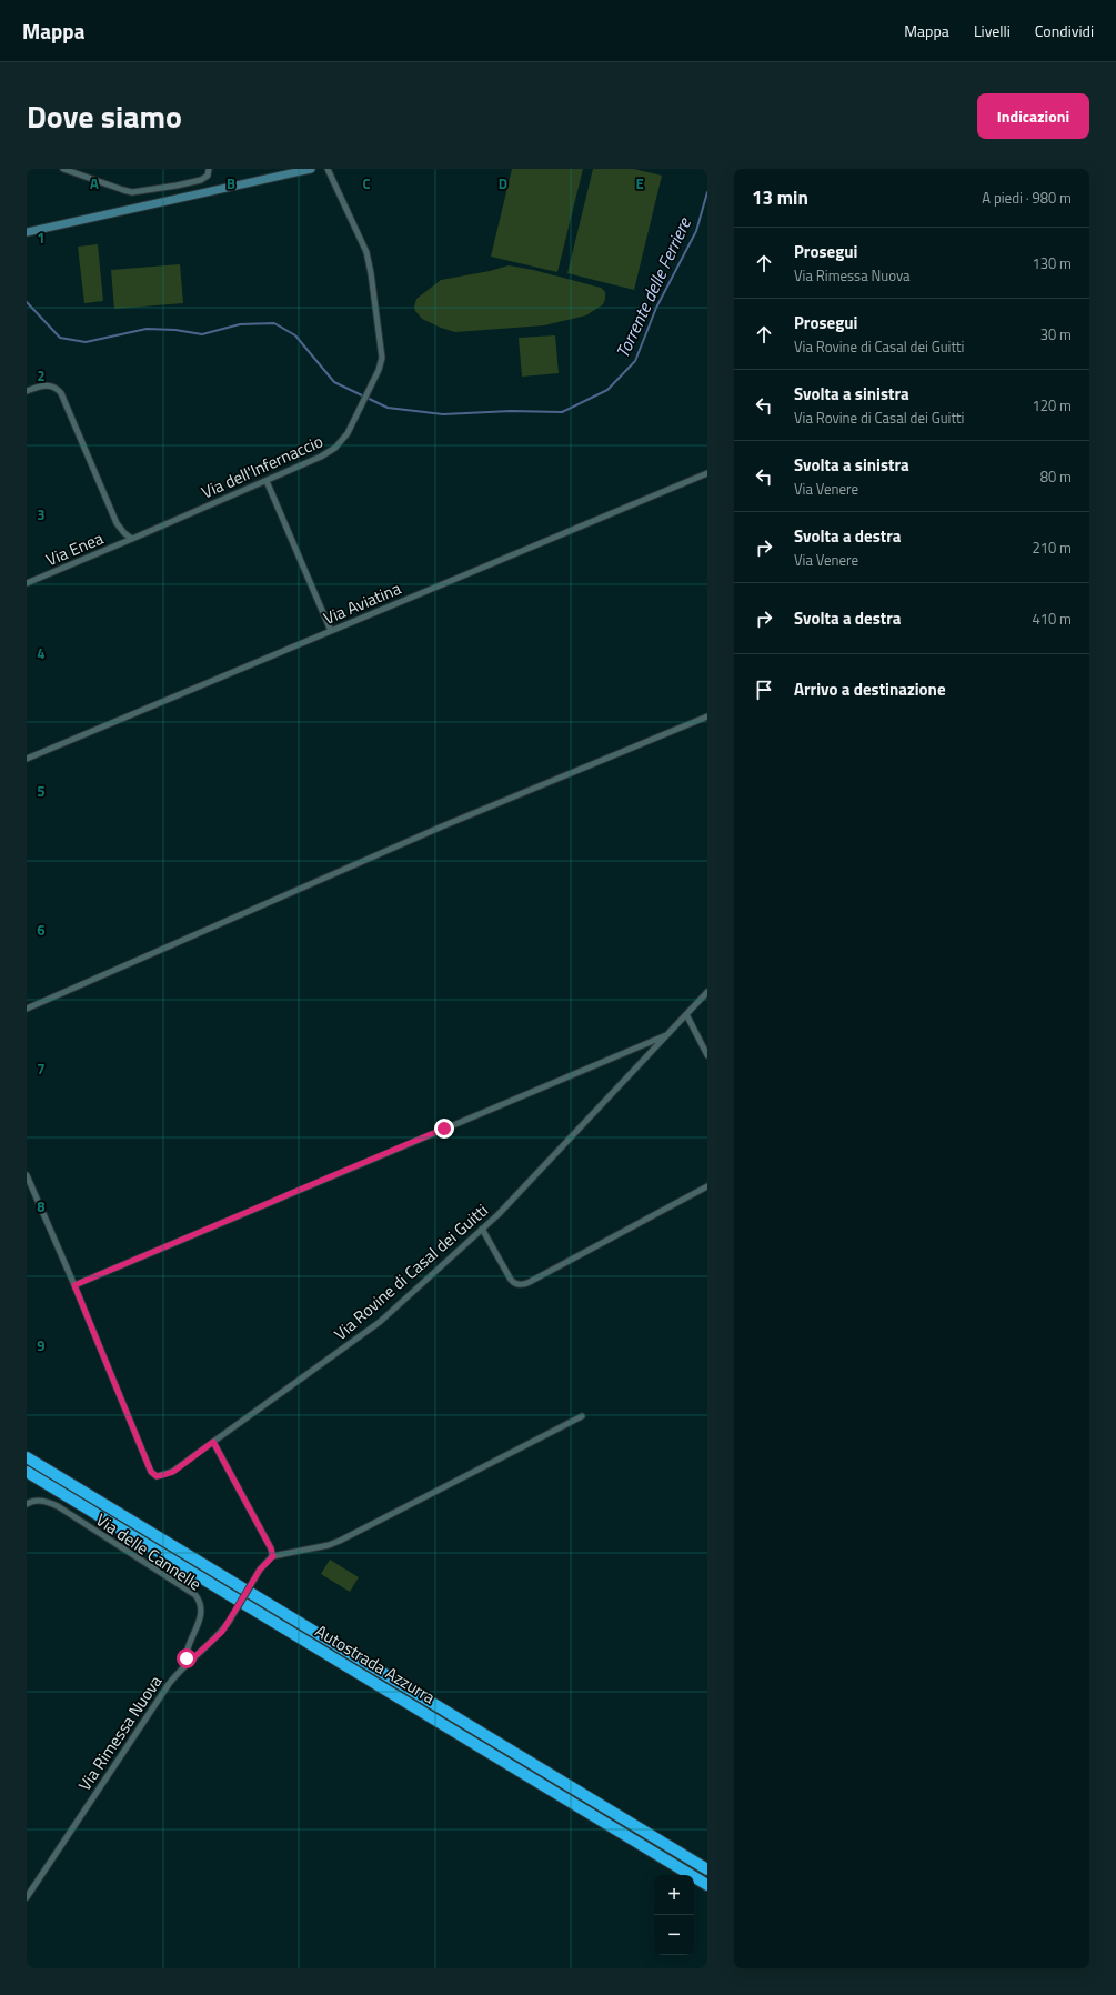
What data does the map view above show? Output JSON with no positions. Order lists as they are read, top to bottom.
{
  "streets": {
    "highway": ["Autostrada Azzurra"],
    "street": [
      "Via dell'Infernaccio",
      "Via Enea",
      "Via Aviatina",
      "Via Rovine di Casal dei Guitti",
      "Via delle Cannelle",
      "Via Rimessa Nuova"
    ]
  },
  "crossings": [
    ["Via dell'Infernaccio", "Via Enea"],
    ["Via delle Cannelle", "Via Rimessa Nuova"]
  ],
  "water": ["Torrente delle Ferriere"],
  "page": {
    "header": "Mappa",
    "nav": ["Mappa", "Livelli", "Condividi"],
    "title": "Dove siamo",
    "buttons": "Indicazioni",
    "heading": ["13 min", "A piedi · 980 m"],
    "list": [
      ["Prosegui", "Via Rimessa Nuova", "130 m"],
      ["Prosegui", "Via Rovine di Casal dei Guitti", "30 m"],
      ["Svolta a sinistra", "Via Rovine di Casal dei Guitti", "120 m"],
      ["Svolta a sinistra", "Via Venere", "80 m"],
      ["Svolta a destra", "Via Venere", "210 m"],
      ["Svolta a destra", "410 m"],
      "Arrivo a destinazione"
    ],
    "map_buttons": ["+", "−"]
  },
  "grid": {
    "columns": [
      "A",
      "B",
      "C",
      "D",
      "E"
    ],
    "rows": [
      "1",
      "2",
      "3",
      "4",
      "5",
      "6",
      "7",
      "8",
      "9"
    ]
  }
}
